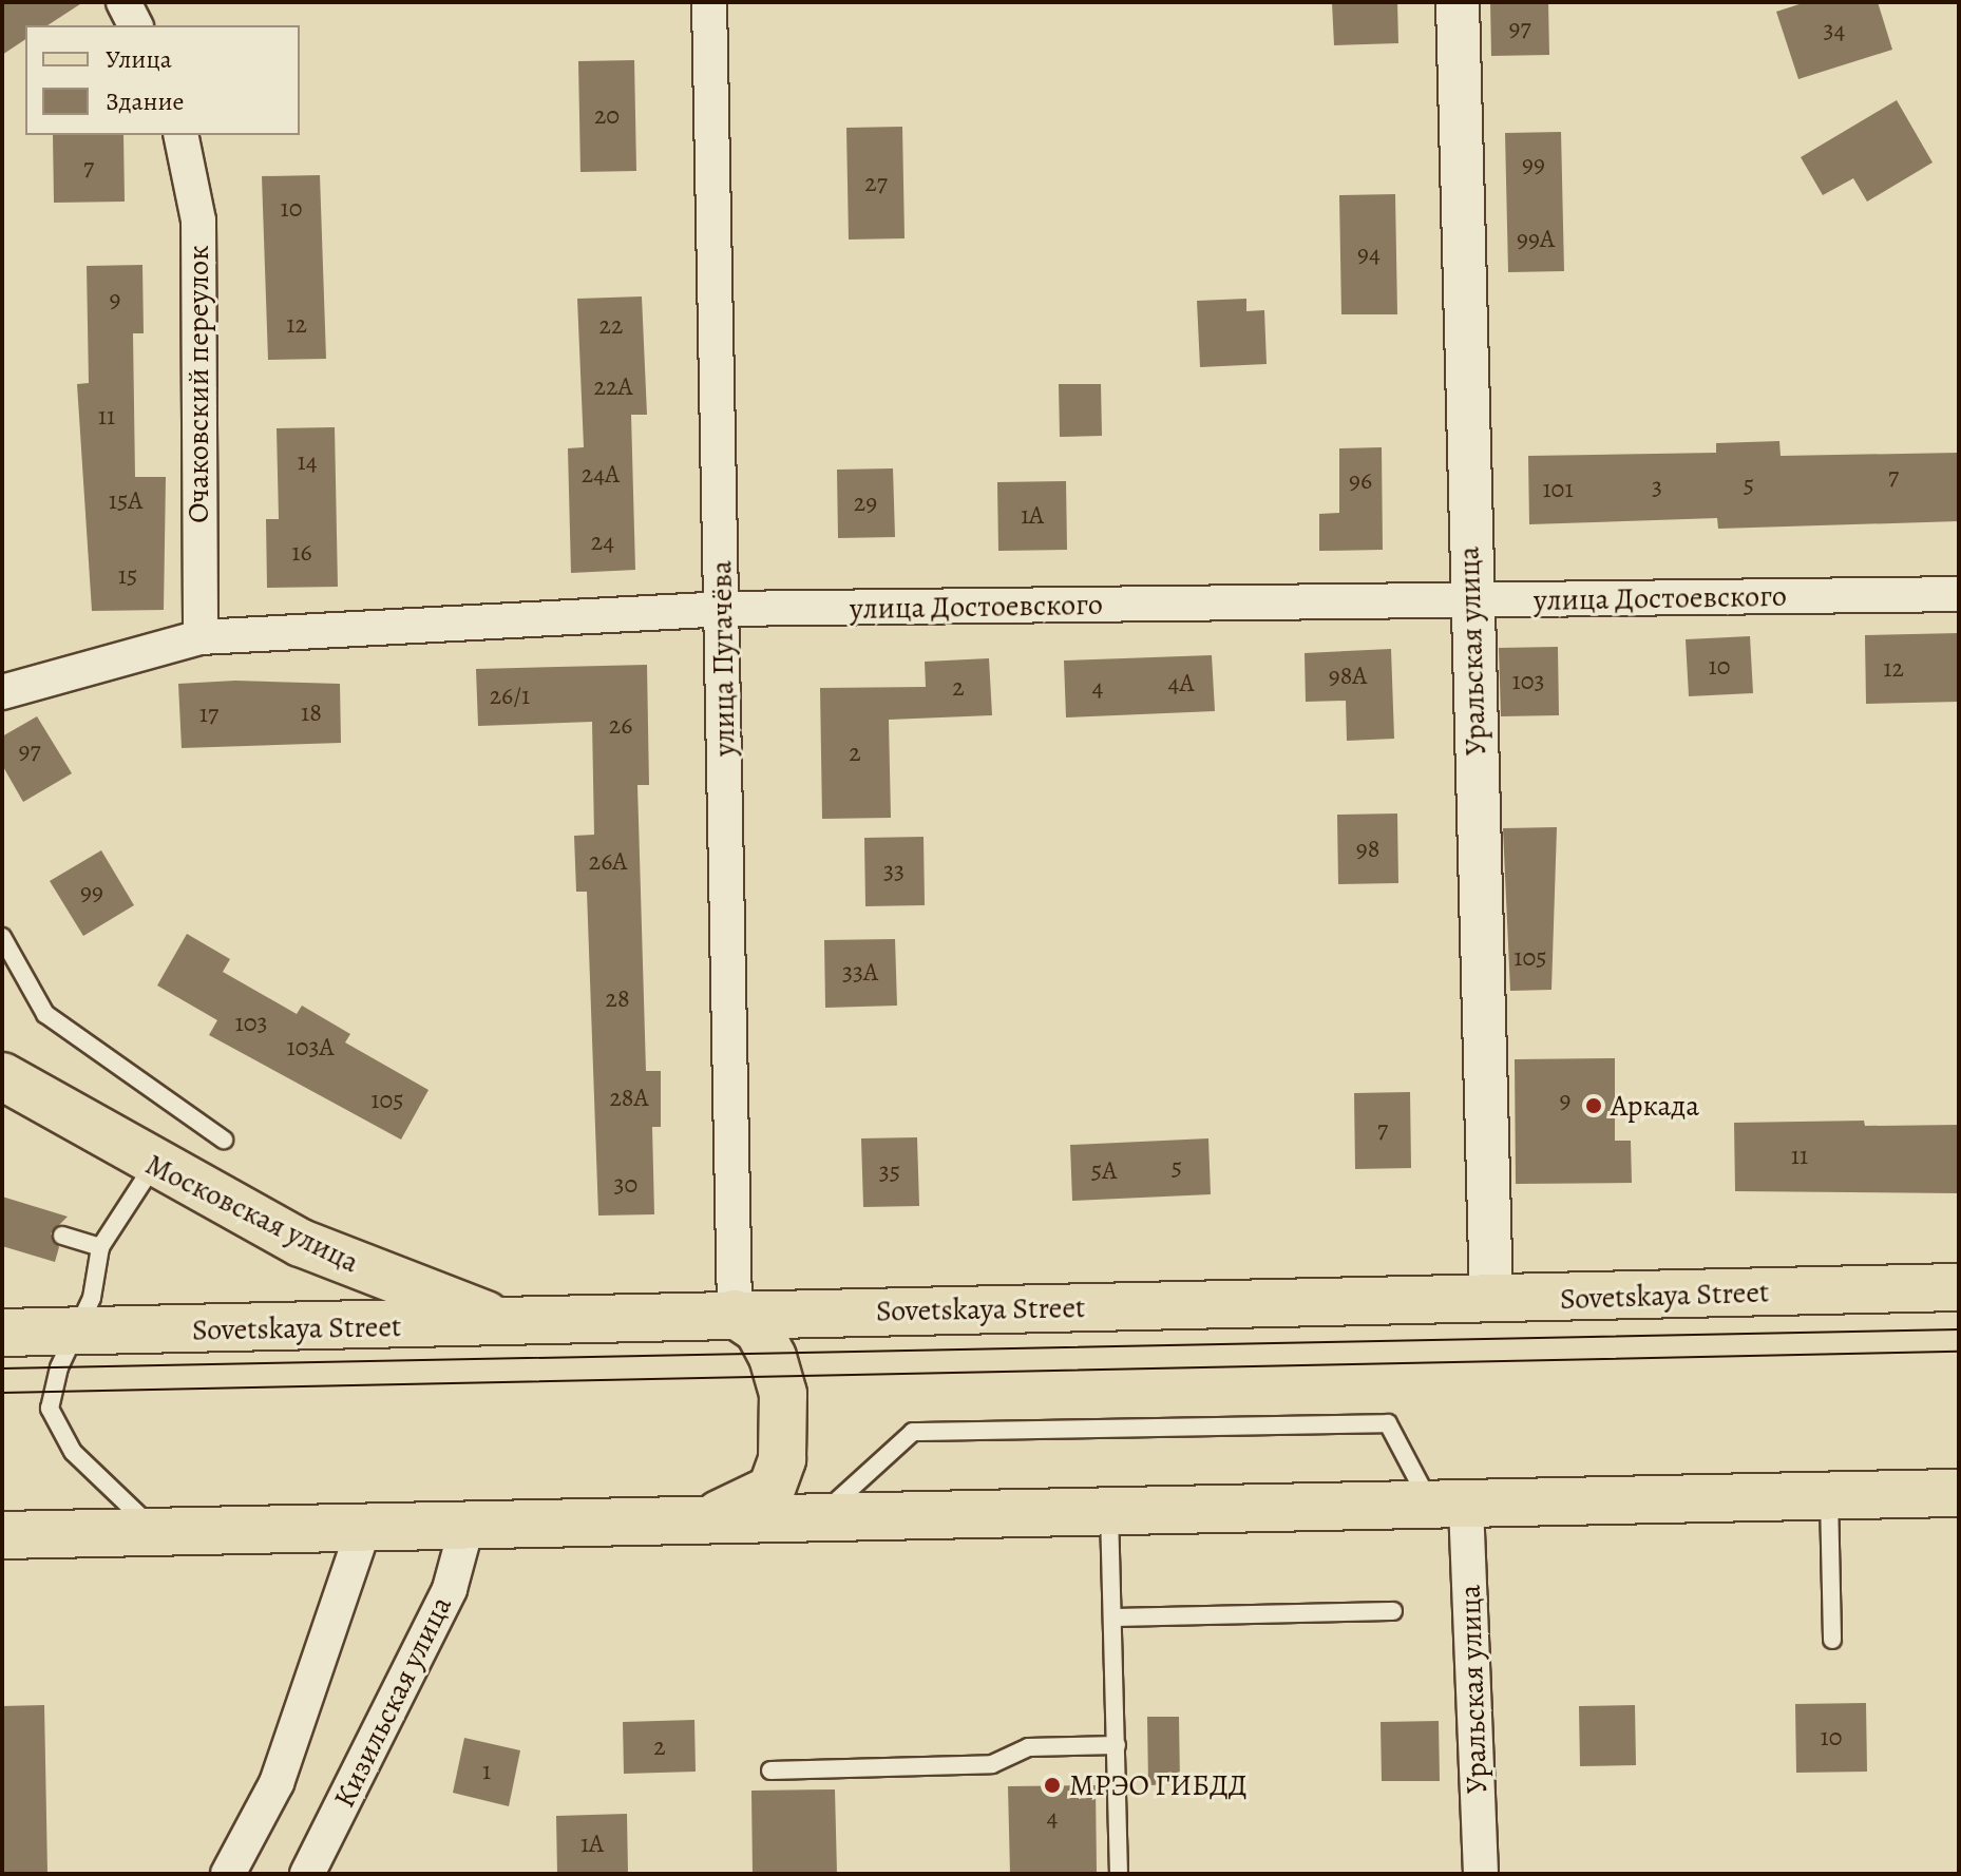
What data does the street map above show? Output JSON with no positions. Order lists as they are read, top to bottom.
{
  "streets": {
    "main road": ["Московская улица", "Sovetskaya Street"],
    "street": [
      "Очаковский переулок",
      "улица Достоевского",
      "Уральская улица",
      "улица Пугачёва",
      "Кизильская улица"
    ]
  },
  "crossings": [
    ["Очаковский переулок", "улица Достоевского"],
    ["улица Достоевского", "Уральская улица"],
    ["улица Достоевского", "улица Пугачёва"],
    ["Уральская улица", "Sovetskaya Street"],
    ["улица Пугачёва", "Sovetskaya Street"],
    ["Московская улица", "Sovetskaya Street"]
  ],
  "places": ["Аркада", "МРЭО ГИБДД"],
  "house_numbers": [
    "97",
    "34",
    "20",
    "99",
    "7",
    "27",
    "10",
    "99А",
    "94",
    "9",
    "12",
    "22",
    "22А",
    "11",
    "14",
    "24А",
    "7",
    "96",
    "5",
    "3",
    "101",
    "15А",
    "29",
    "1А",
    "24",
    "16",
    "15",
    "10",
    "12",
    "98А",
    "103",
    "4А",
    "2",
    "4",
    "26/1",
    "18",
    "17",
    "26",
    "97",
    "2",
    "98",
    "26А",
    "33",
    "99",
    "105",
    "33А",
    "28",
    "103",
    "103А",
    "28А",
    "105",
    "9",
    "7",
    "11",
    "5",
    "5А",
    "35",
    "30",
    "10",
    "2",
    "1",
    "4",
    "1А"
  ],
  "legend": ["Улица", "Здание"]
}
